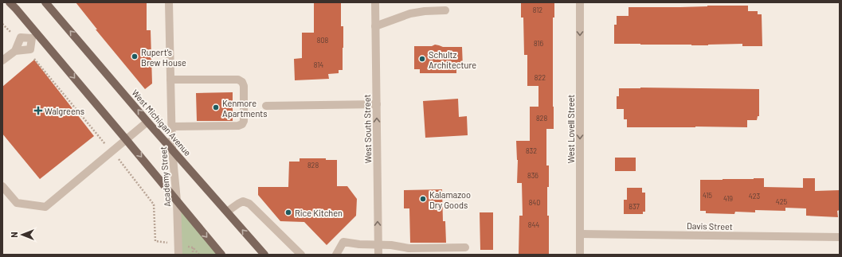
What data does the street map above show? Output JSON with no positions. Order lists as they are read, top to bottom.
{
  "streets": {
    "main road": ["West Michigan Avenue"],
    "street": [
      "West South Street",
      "West Lovell Street",
      "Academy Street",
      "Davis Street"
    ]
  },
  "crossings": [
    ["West Michigan Avenue", "Academy Street"],
    ["West Lovell Street", "Davis Street"]
  ],
  "one_way": ["West South Street", "West Lovell Street"],
  "places": {
    "other": [
      "Rupert's Brew House",
      "Schultz Architecture",
      "Kenmore Apartments",
      "Kalamazoo Dry Goods",
      "Rice Kitchen"
    ],
    "health": ["Walgreens"]
  },
  "house_numbers": [
    "812",
    "808",
    "816",
    "814",
    "822",
    "828",
    "832",
    "828",
    "836",
    "415",
    "423",
    "419",
    "425",
    "840",
    "837",
    "844"
  ],
  "north": "left"
}
